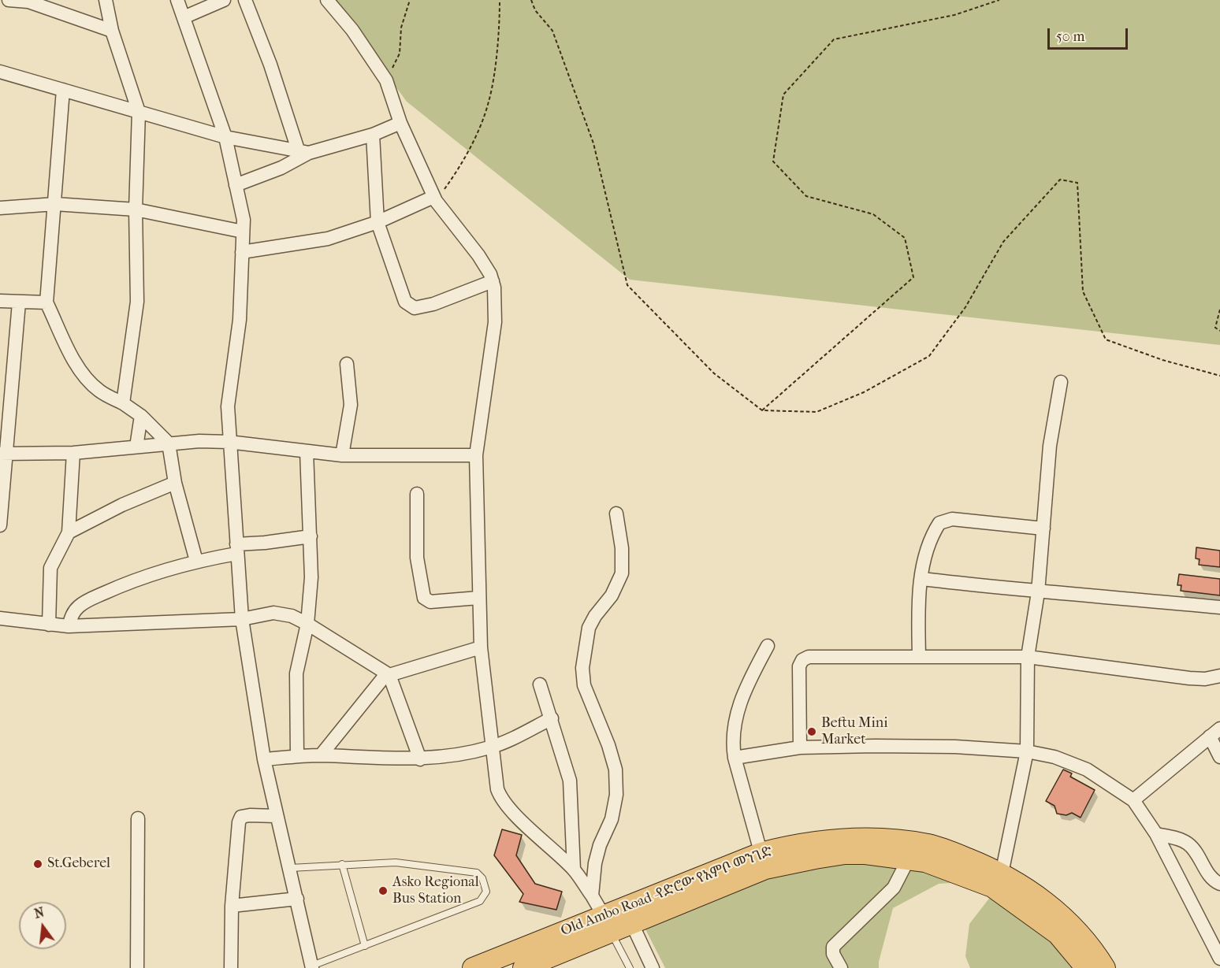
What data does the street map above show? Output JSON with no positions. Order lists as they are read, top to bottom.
{
  "streets": {
    "main road": ["Old Ambo Road -የድሮው የአምቦ መንገድ"]
  },
  "places": ["Beftu Mini Market", "St.Geberel", "Asko Regional Bus Station"],
  "scale_bar": "50 m",
  "north": "top"
}
